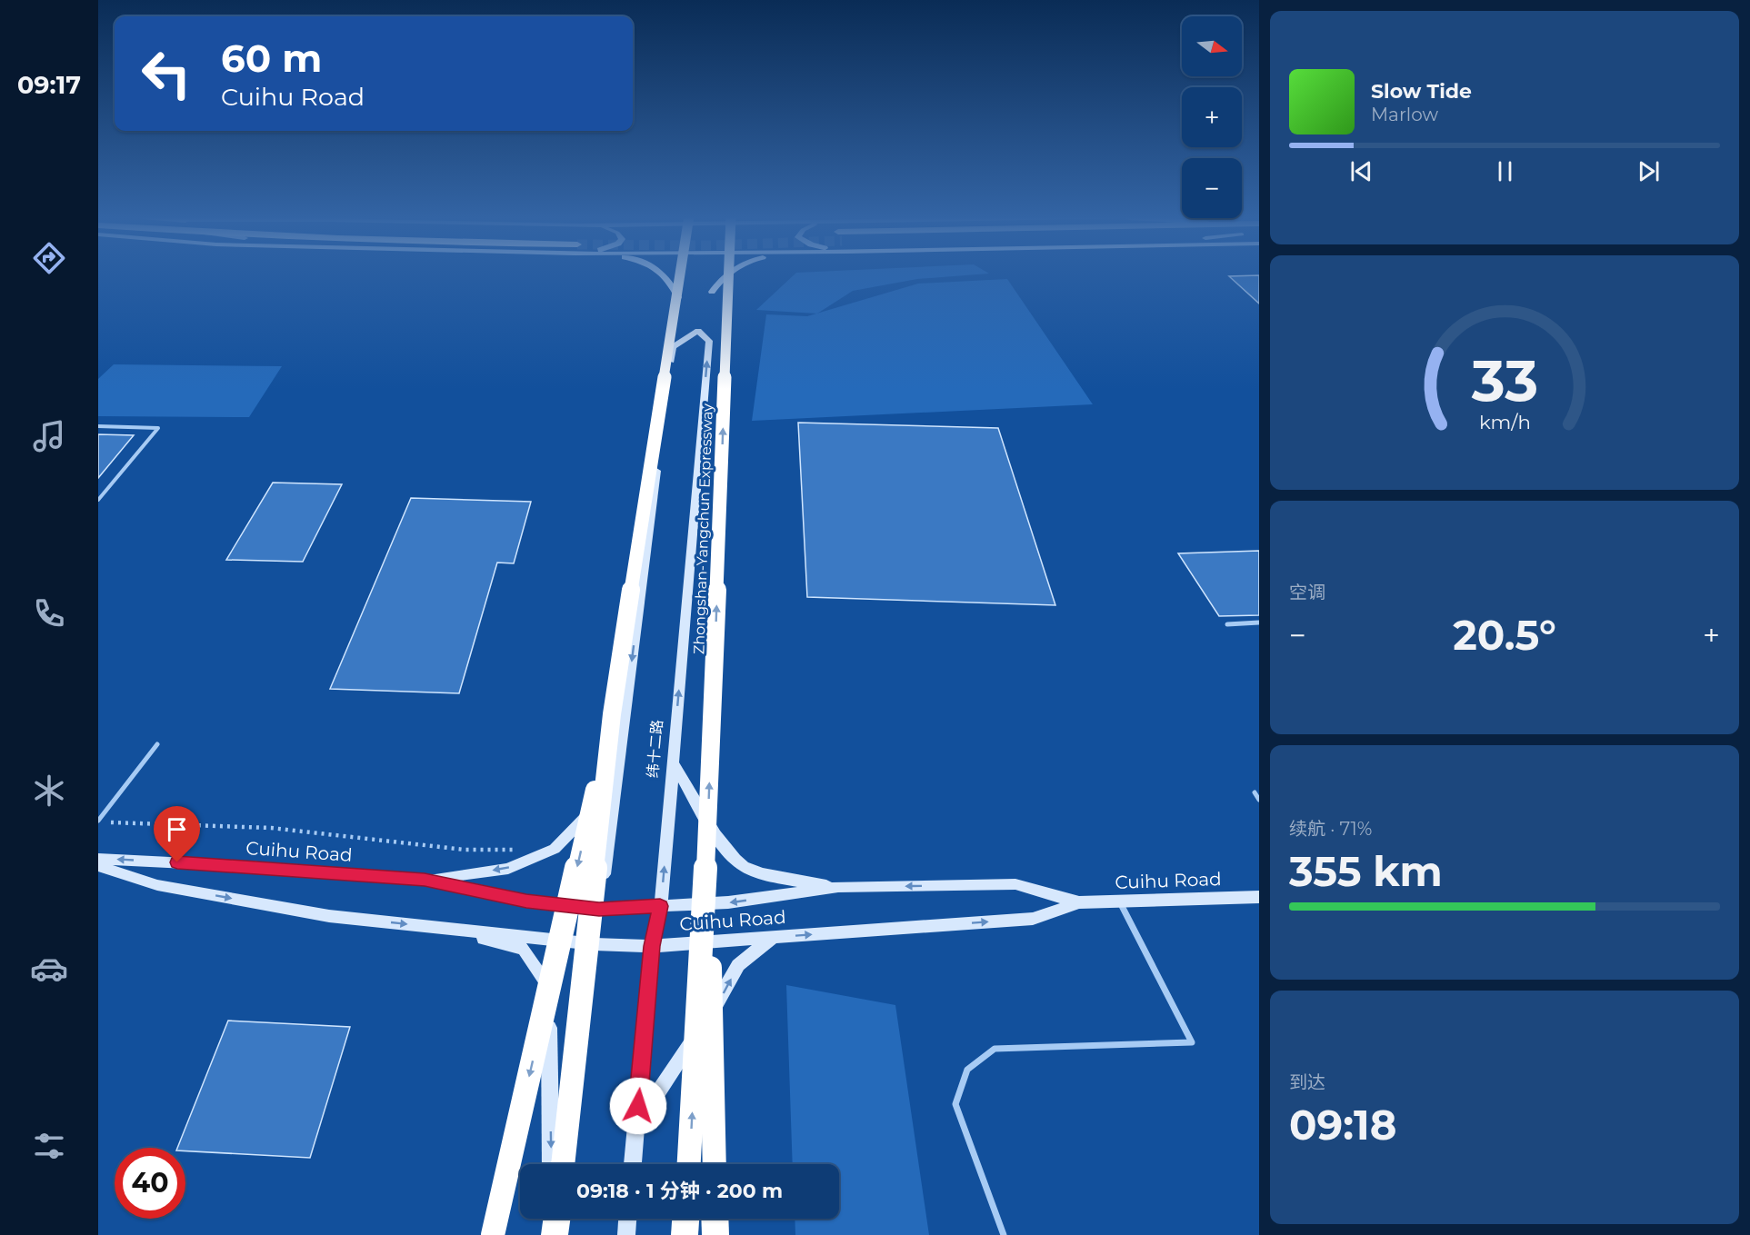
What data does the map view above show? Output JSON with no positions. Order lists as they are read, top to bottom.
{
  "streets": {
    "highway": ["Zhongshan-Yangchun Expressway"],
    "main road": ["纬十二路", "Cuihu Road"]
  },
  "crossings": [
    ["纬十二路", "Cuihu Road"]
  ],
  "north": "right",
  "page": {
    "tabs": "09:17",
    "map_buttons": ["+", "−"],
    "turn": ["60 m", "Cuihu Road"],
    "song": ["Slow Tide", "Marlow"],
    "tile": [
      "空调",
      ["续航 · 71%", "355 km"],
      ["到达", "09:18"]
    ],
    "heat": ["−", "20.5°", "+"],
    "limit": "40",
    "trip": "09:18 · 1 分钟 · 200 m",
    "gauge": ["33", "km/h"]
  }
}
